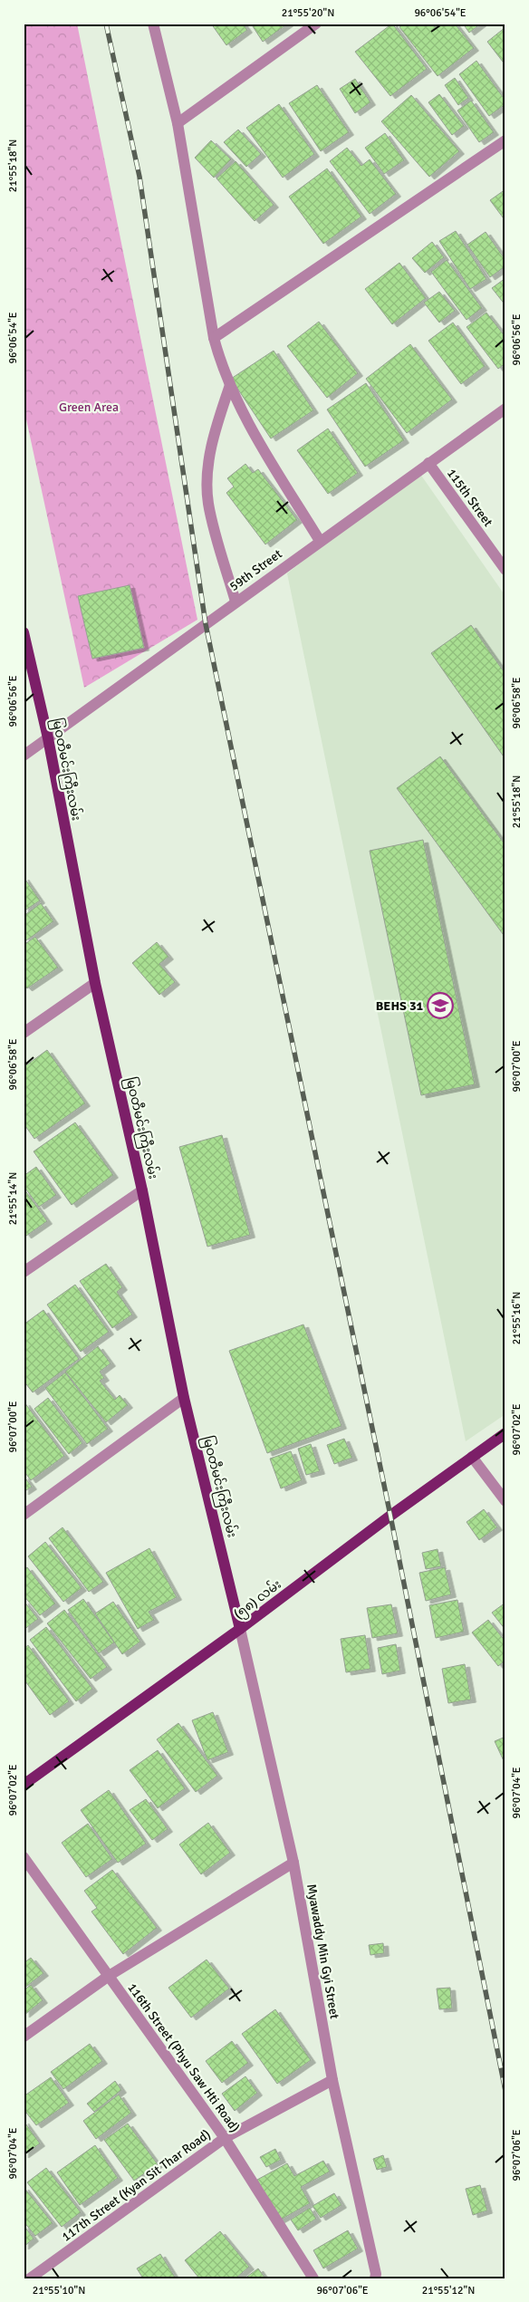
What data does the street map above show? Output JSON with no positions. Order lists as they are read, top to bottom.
{
  "streets": {
    "main road": ["မြဝတီမင်းကြီးလမ်း", "(၅၈) လမ်း"],
    "street": [
      "115th Street",
      "59th Street",
      "Myawaddy Min Gyi Street",
      "116th Street (Phyu Saw Hti Road)",
      "117th Street (Kyan Sit Thar Road)"
    ]
  },
  "crossings": [
    ["115th Street", "59th Street"],
    ["59th Street", "မြဝတီမင်းကြီးလမ်း"],
    ["မြဝတီမင်းကြီးလမ်း", "(၅၈) လမ်း"],
    ["မြဝတီမင်းကြီးလမ်း", "Myawaddy Min Gyi Street"],
    ["(၅၈) လမ်း", "Myawaddy Min Gyi Street"],
    ["Myawaddy Min Gyi Street", "117th Street (Kyan Sit Thar Road)"],
    ["116th Street (Phyu Saw Hti Road)", "117th Street (Kyan Sit Thar Road)"]
  ],
  "parks": ["Green Area"],
  "places": {
    "school or university": ["BEHS 31"]
  },
  "coordinates": [
    "21°55'20\"N",
    "96°06'54\"E",
    "21°55'18\"N",
    "96°06'56\"E",
    "96°06'58\"E",
    "96°07'00\"E",
    "21°55'14\"N",
    "21°55'16\"N",
    "96°07'02\"E",
    "96°07'04\"E",
    "96°07'06\"E",
    "21°55'10\"N",
    "21°55'12\"N"
  ]
}
